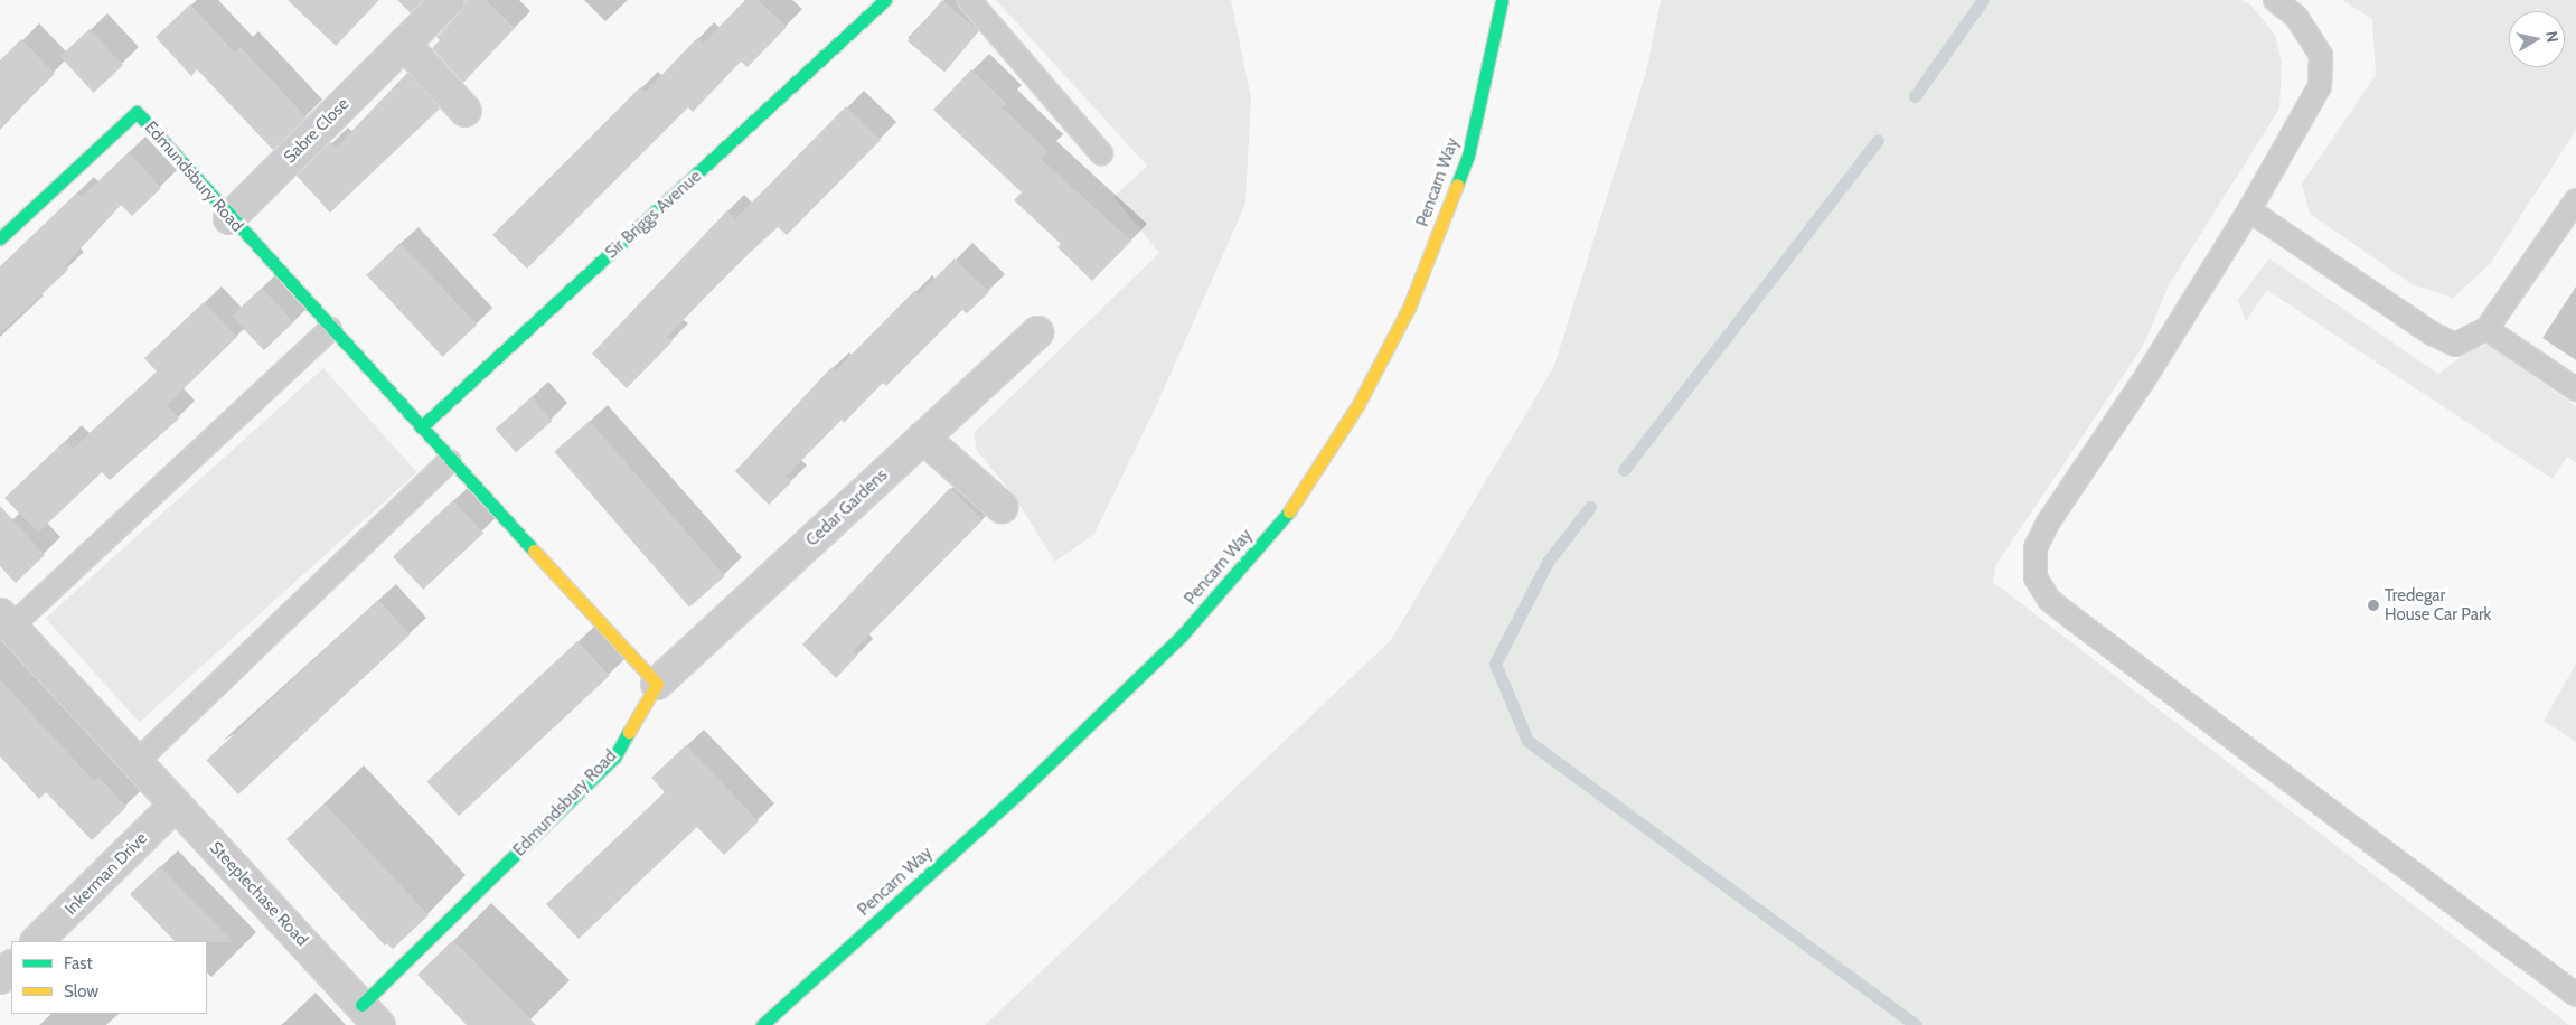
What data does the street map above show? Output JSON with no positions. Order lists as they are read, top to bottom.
{
  "streets": {
    "street": [
      "Sabre Close",
      "Edmundsbury Road",
      "Pencarn Way",
      "Sir Briggs Avenue",
      "Cedar Gardens",
      "Inkerman Drive",
      "Steeplechase Road"
    ]
  },
  "crossings": [
    ["Sabre Close", "Edmundsbury Road"],
    ["Edmundsbury Road", "Sir Briggs Avenue"],
    ["Edmundsbury Road", "Cedar Gardens"],
    ["Edmundsbury Road", "Steeplechase Road"],
    ["Inkerman Drive", "Steeplechase Road"]
  ],
  "places": ["Tredegar House Car Park"],
  "legend": ["Fast", "Slow"],
  "north": "right"
}
